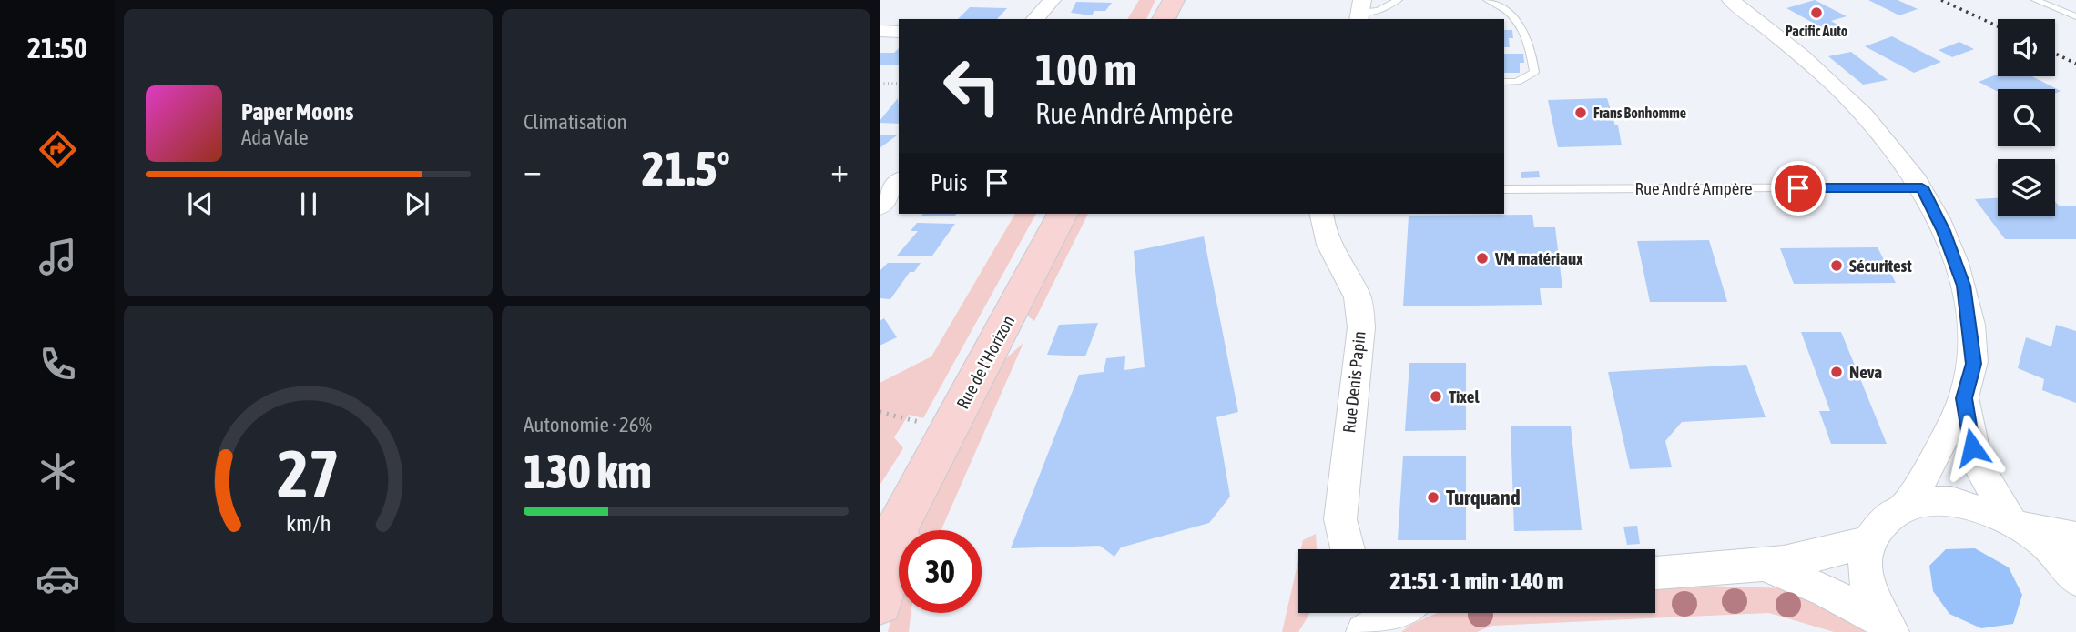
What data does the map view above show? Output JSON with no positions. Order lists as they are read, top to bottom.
{
  "streets": {
    "main road": ["Rue de l'Horizon"],
    "street": ["Rue Denis Papin"],
    "lane": ["Rue André Ampère"]
  },
  "places": [
    "Pacific Auto",
    "Frans Bonhomme",
    "VM matériaux",
    "Sécuritest",
    "Neva",
    "Tixel",
    "Turquand"
  ],
  "page": {
    "tabs": "21:50",
    "tile": [
      "Climatisation",
      ["Autonomie · 26%", "130 km"]
    ],
    "turn": ["100 m", "Rue André Ampère"],
    "song": ["Paper Moons", "Ada Vale"],
    "heat": ["−", "21.5°", "+"],
    "then": "Puis",
    "limit": "30",
    "trip": "21:51 · 1 min · 140 m",
    "gauge": ["27", "km/h"]
  }
}
